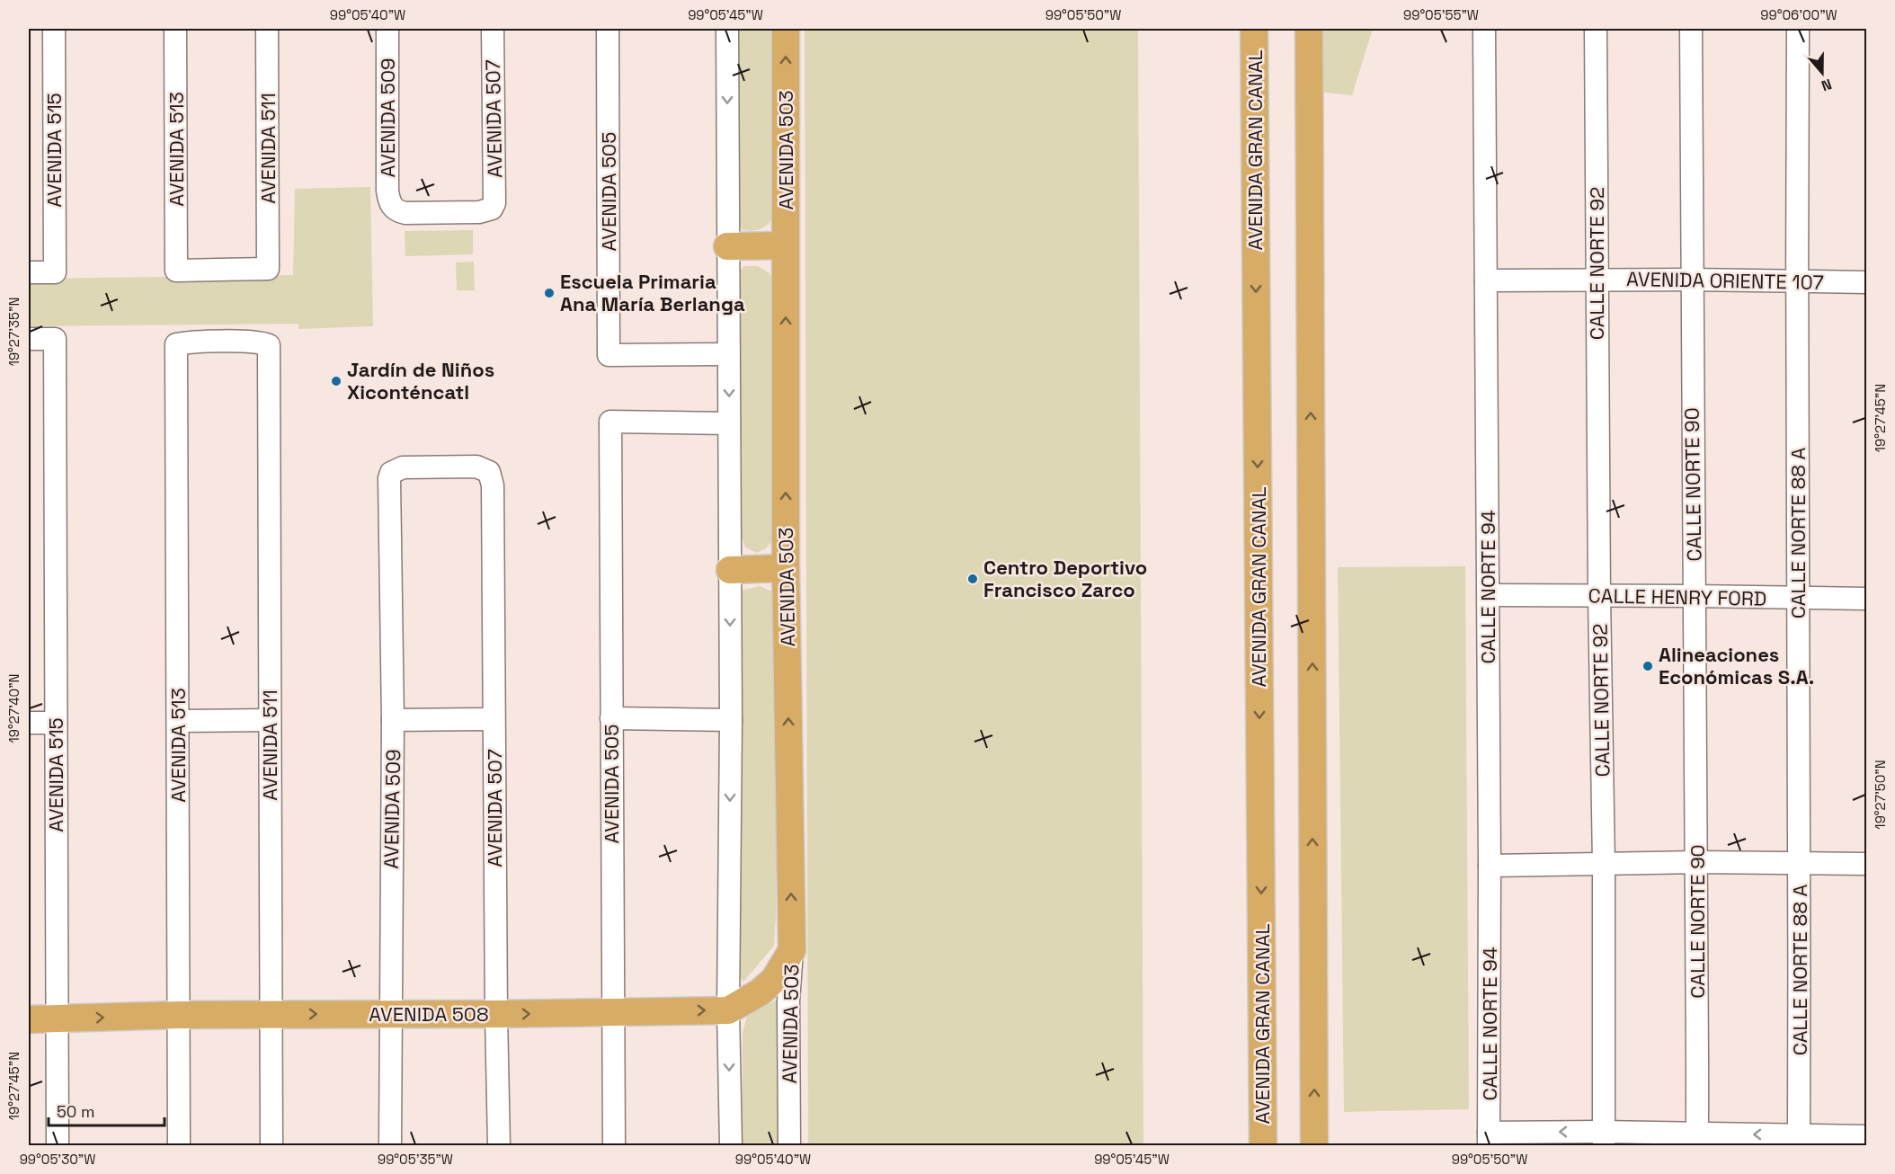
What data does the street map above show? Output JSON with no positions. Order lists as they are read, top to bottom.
{
  "streets": {
    "main road": ["AVENIDA 503", "AVENIDA GRAN CANAL", "AVENIDA 508"],
    "street": [
      "AVENIDA 509",
      "AVENIDA 507",
      "AVENIDA 511",
      "AVENIDA 513",
      "AVENIDA 515",
      "AVENIDA 505",
      "CALLE NORTE 92",
      "AVENIDA ORIENTE 107",
      "CALLE NORTE 90",
      "CALLE NORTE 88 A",
      "CALLE NORTE 94",
      "CALLE HENRY FORD"
    ]
  },
  "crossings": [
    ["AVENIDA 509", "AVENIDA 507"],
    ["AVENIDA 509", "AVENIDA 508"],
    ["AVENIDA 507", "AVENIDA 508"],
    ["AVENIDA 511", "AVENIDA 513"],
    ["AVENIDA 511", "AVENIDA 508"],
    ["AVENIDA 513", "AVENIDA 508"],
    ["AVENIDA 515", "AVENIDA 508"],
    ["AVENIDA 503", "AVENIDA 508"],
    ["AVENIDA 505", "AVENIDA 508"],
    ["CALLE NORTE 92", "AVENIDA ORIENTE 107"],
    ["CALLE NORTE 92", "CALLE HENRY FORD"],
    ["AVENIDA ORIENTE 107", "CALLE NORTE 90"],
    ["AVENIDA ORIENTE 107", "CALLE NORTE 88 A"],
    ["AVENIDA ORIENTE 107", "CALLE NORTE 94"],
    ["CALLE NORTE 90", "CALLE HENRY FORD"],
    ["CALLE NORTE 88 A", "CALLE HENRY FORD"],
    ["CALLE NORTE 94", "CALLE HENRY FORD"]
  ],
  "one_way": ["AVENIDA 503", "AVENIDA 508"],
  "places": [
    "Escuela Primaria Ana María Berlanga",
    "Jardín de Niños Xiconténcatl",
    "Centro Deportivo Francisco Zarco",
    "Alineaciones Económicas S.A."
  ],
  "scale_bar": "50 m",
  "north": "bottom",
  "coordinates": [
    "99°05'40\"W",
    "99°05'45\"W",
    "99°05'50\"W",
    "99°05'55\"W",
    "99°06'00\"W",
    "19°27'35\"N",
    "19°27'45\"N",
    "19°27'40\"N",
    "19°27'50\"N",
    "99°05'30\"W",
    "99°05'35\"W"
  ]
}
